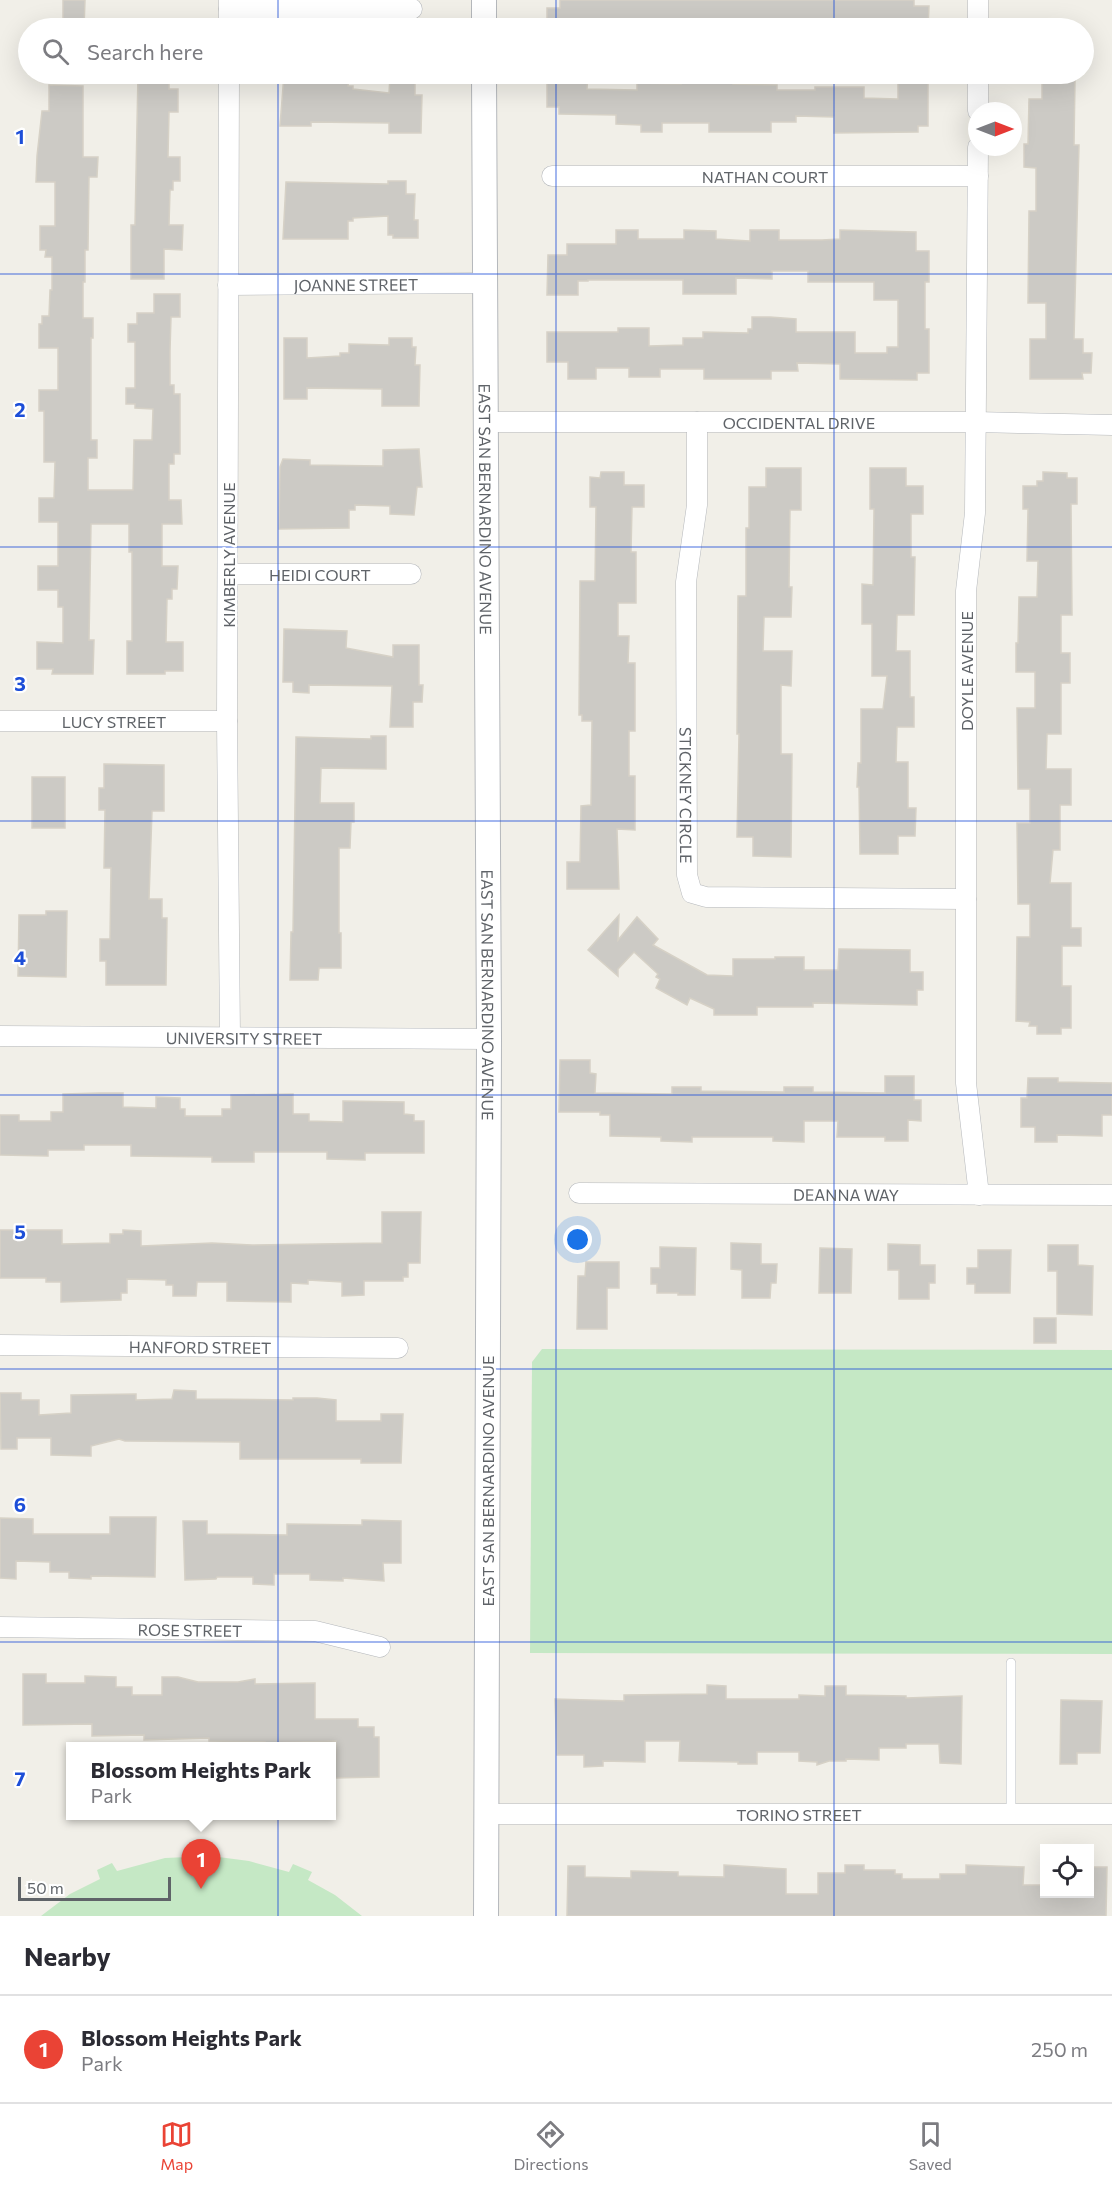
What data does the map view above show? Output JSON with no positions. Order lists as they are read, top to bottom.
{
  "streets": {
    "street": [
      "NATHAN COURT",
      "JOANNE STREET",
      "OCCIDENTAL DRIVE",
      "EAST SAN BERNARDINO AVENUE",
      "KIMBERLY AVENUE",
      "HEIDI COURT",
      "DOYLE AVENUE",
      "LUCY STREET",
      "STICKNEY CIRCLE",
      "UNIVERSITY STREET",
      "DEANNA WAY",
      "HANFORD STREET",
      "ROSE STREET",
      "TORINO STREET"
    ]
  },
  "crossings": [
    ["NATHAN COURT", "DOYLE AVENUE"],
    ["JOANNE STREET", "EAST SAN BERNARDINO AVENUE"],
    ["JOANNE STREET", "KIMBERLY AVENUE"],
    ["OCCIDENTAL DRIVE", "EAST SAN BERNARDINO AVENUE"],
    ["OCCIDENTAL DRIVE", "DOYLE AVENUE"],
    ["OCCIDENTAL DRIVE", "STICKNEY CIRCLE"],
    ["EAST SAN BERNARDINO AVENUE", "UNIVERSITY STREET"],
    ["EAST SAN BERNARDINO AVENUE", "TORINO STREET"],
    ["KIMBERLY AVENUE", "HEIDI COURT"],
    ["KIMBERLY AVENUE", "LUCY STREET"],
    ["KIMBERLY AVENUE", "UNIVERSITY STREET"],
    ["DOYLE AVENUE", "STICKNEY CIRCLE"],
    ["DOYLE AVENUE", "DEANNA WAY"]
  ],
  "scale_bar": "50 m",
  "north": "right",
  "page": {
    "search": "Search here",
    "popup": ["Blossom Heights Park", "Park"],
    "pins": "1",
    "scale": "50 m",
    "heading": "Nearby",
    "list": [
      {
        "mark": "1",
        "name": "Blossom Heights Park",
        "note": "Park",
        "value": "250 m"
      }
    ],
    "nav": ["Map", "Directions", "Saved"]
  },
  "grid": {
    "rows": [
      "1",
      "2",
      "3",
      "4",
      "5",
      "6",
      "7"
    ]
  }
}
